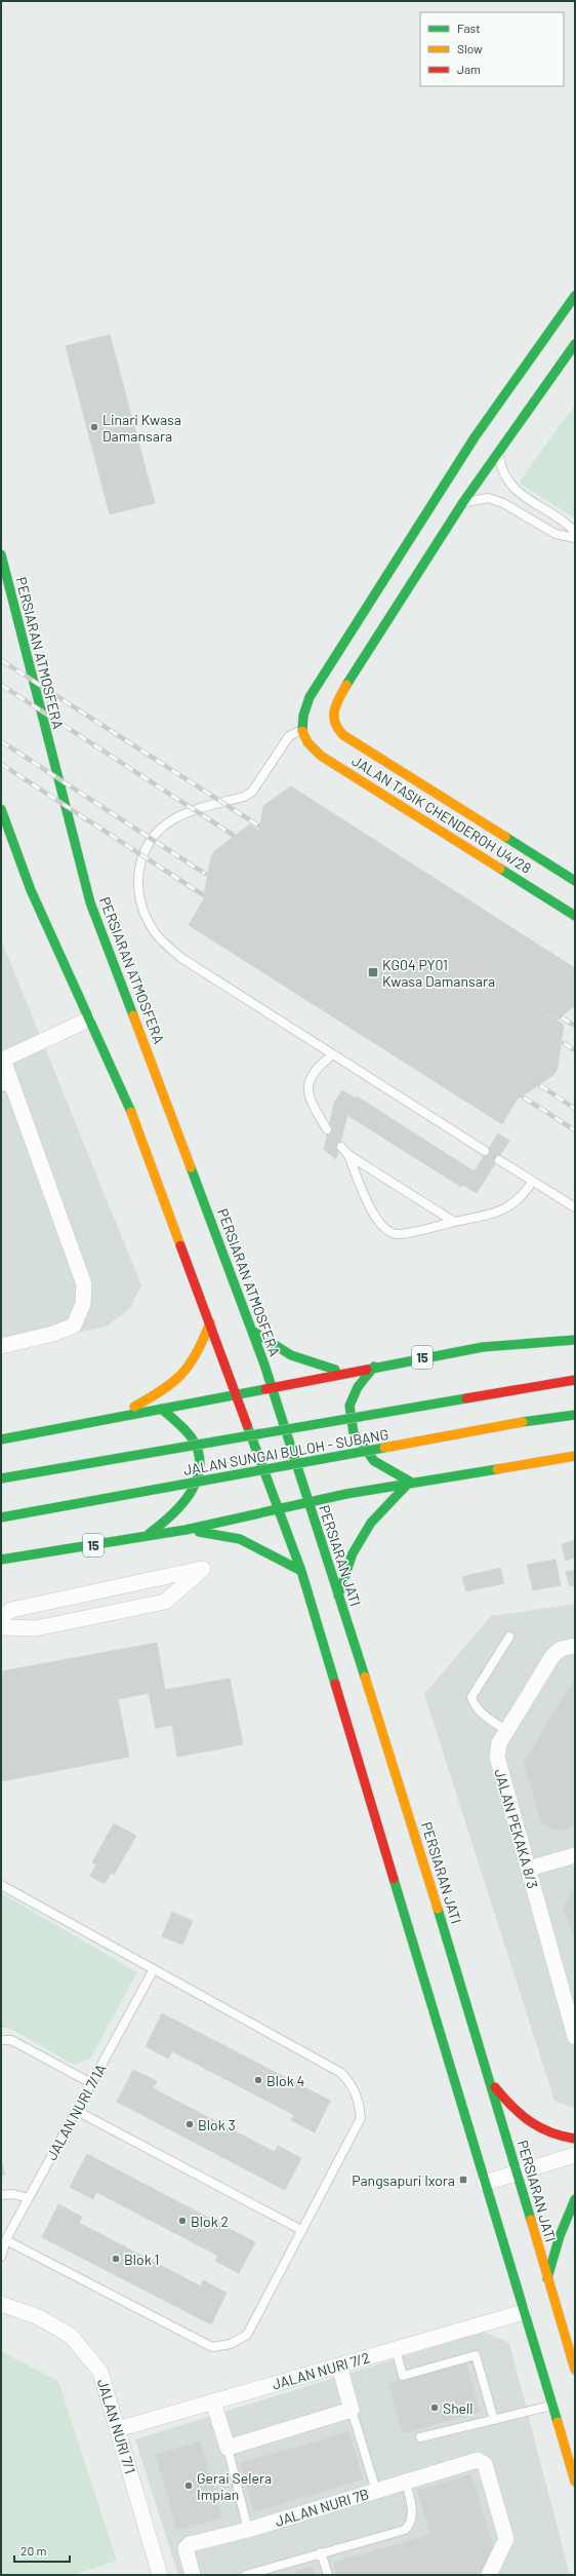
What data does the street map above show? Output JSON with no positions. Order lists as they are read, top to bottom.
{
  "streets": {
    "main road": [
      "PERSIARAN ATMOSFERA",
      "JALAN TASIK CHENDEROH U4/28",
      "15",
      "JALAN SUNGAI BULOH - SUBANG",
      "PERSIARAN JATI"
    ],
    "street": [
      "JALAN PEKAKA 8/3",
      "JALAN NURI 7/2",
      "JALAN NURI 7/1",
      "JALAN NURI 7B"
    ],
    "lane": ["JALAN NURI 7/1A"]
  },
  "crossings": [
    ["PERSIARAN ATMOSFERA", "15"],
    ["PERSIARAN ATMOSFERA", "PERSIARAN JATI"],
    ["15", "PERSIARAN JATI"],
    ["JALAN NURI 7/2", "JALAN NURI 7/1"]
  ],
  "places": {
    "other": [
      "Linari Kwasa Damansara",
      "Blok 4",
      "Blok 3",
      "Blok 2",
      "Blok 1",
      "Shell",
      "Gerai Selera Impian"
    ],
    "transit": ["KG04 PY01 Kwasa Damansara", "Pangsapuri Ixora"]
  },
  "legend": ["Fast", "Slow", "Jam"],
  "scale_bar": "20 m"
}
